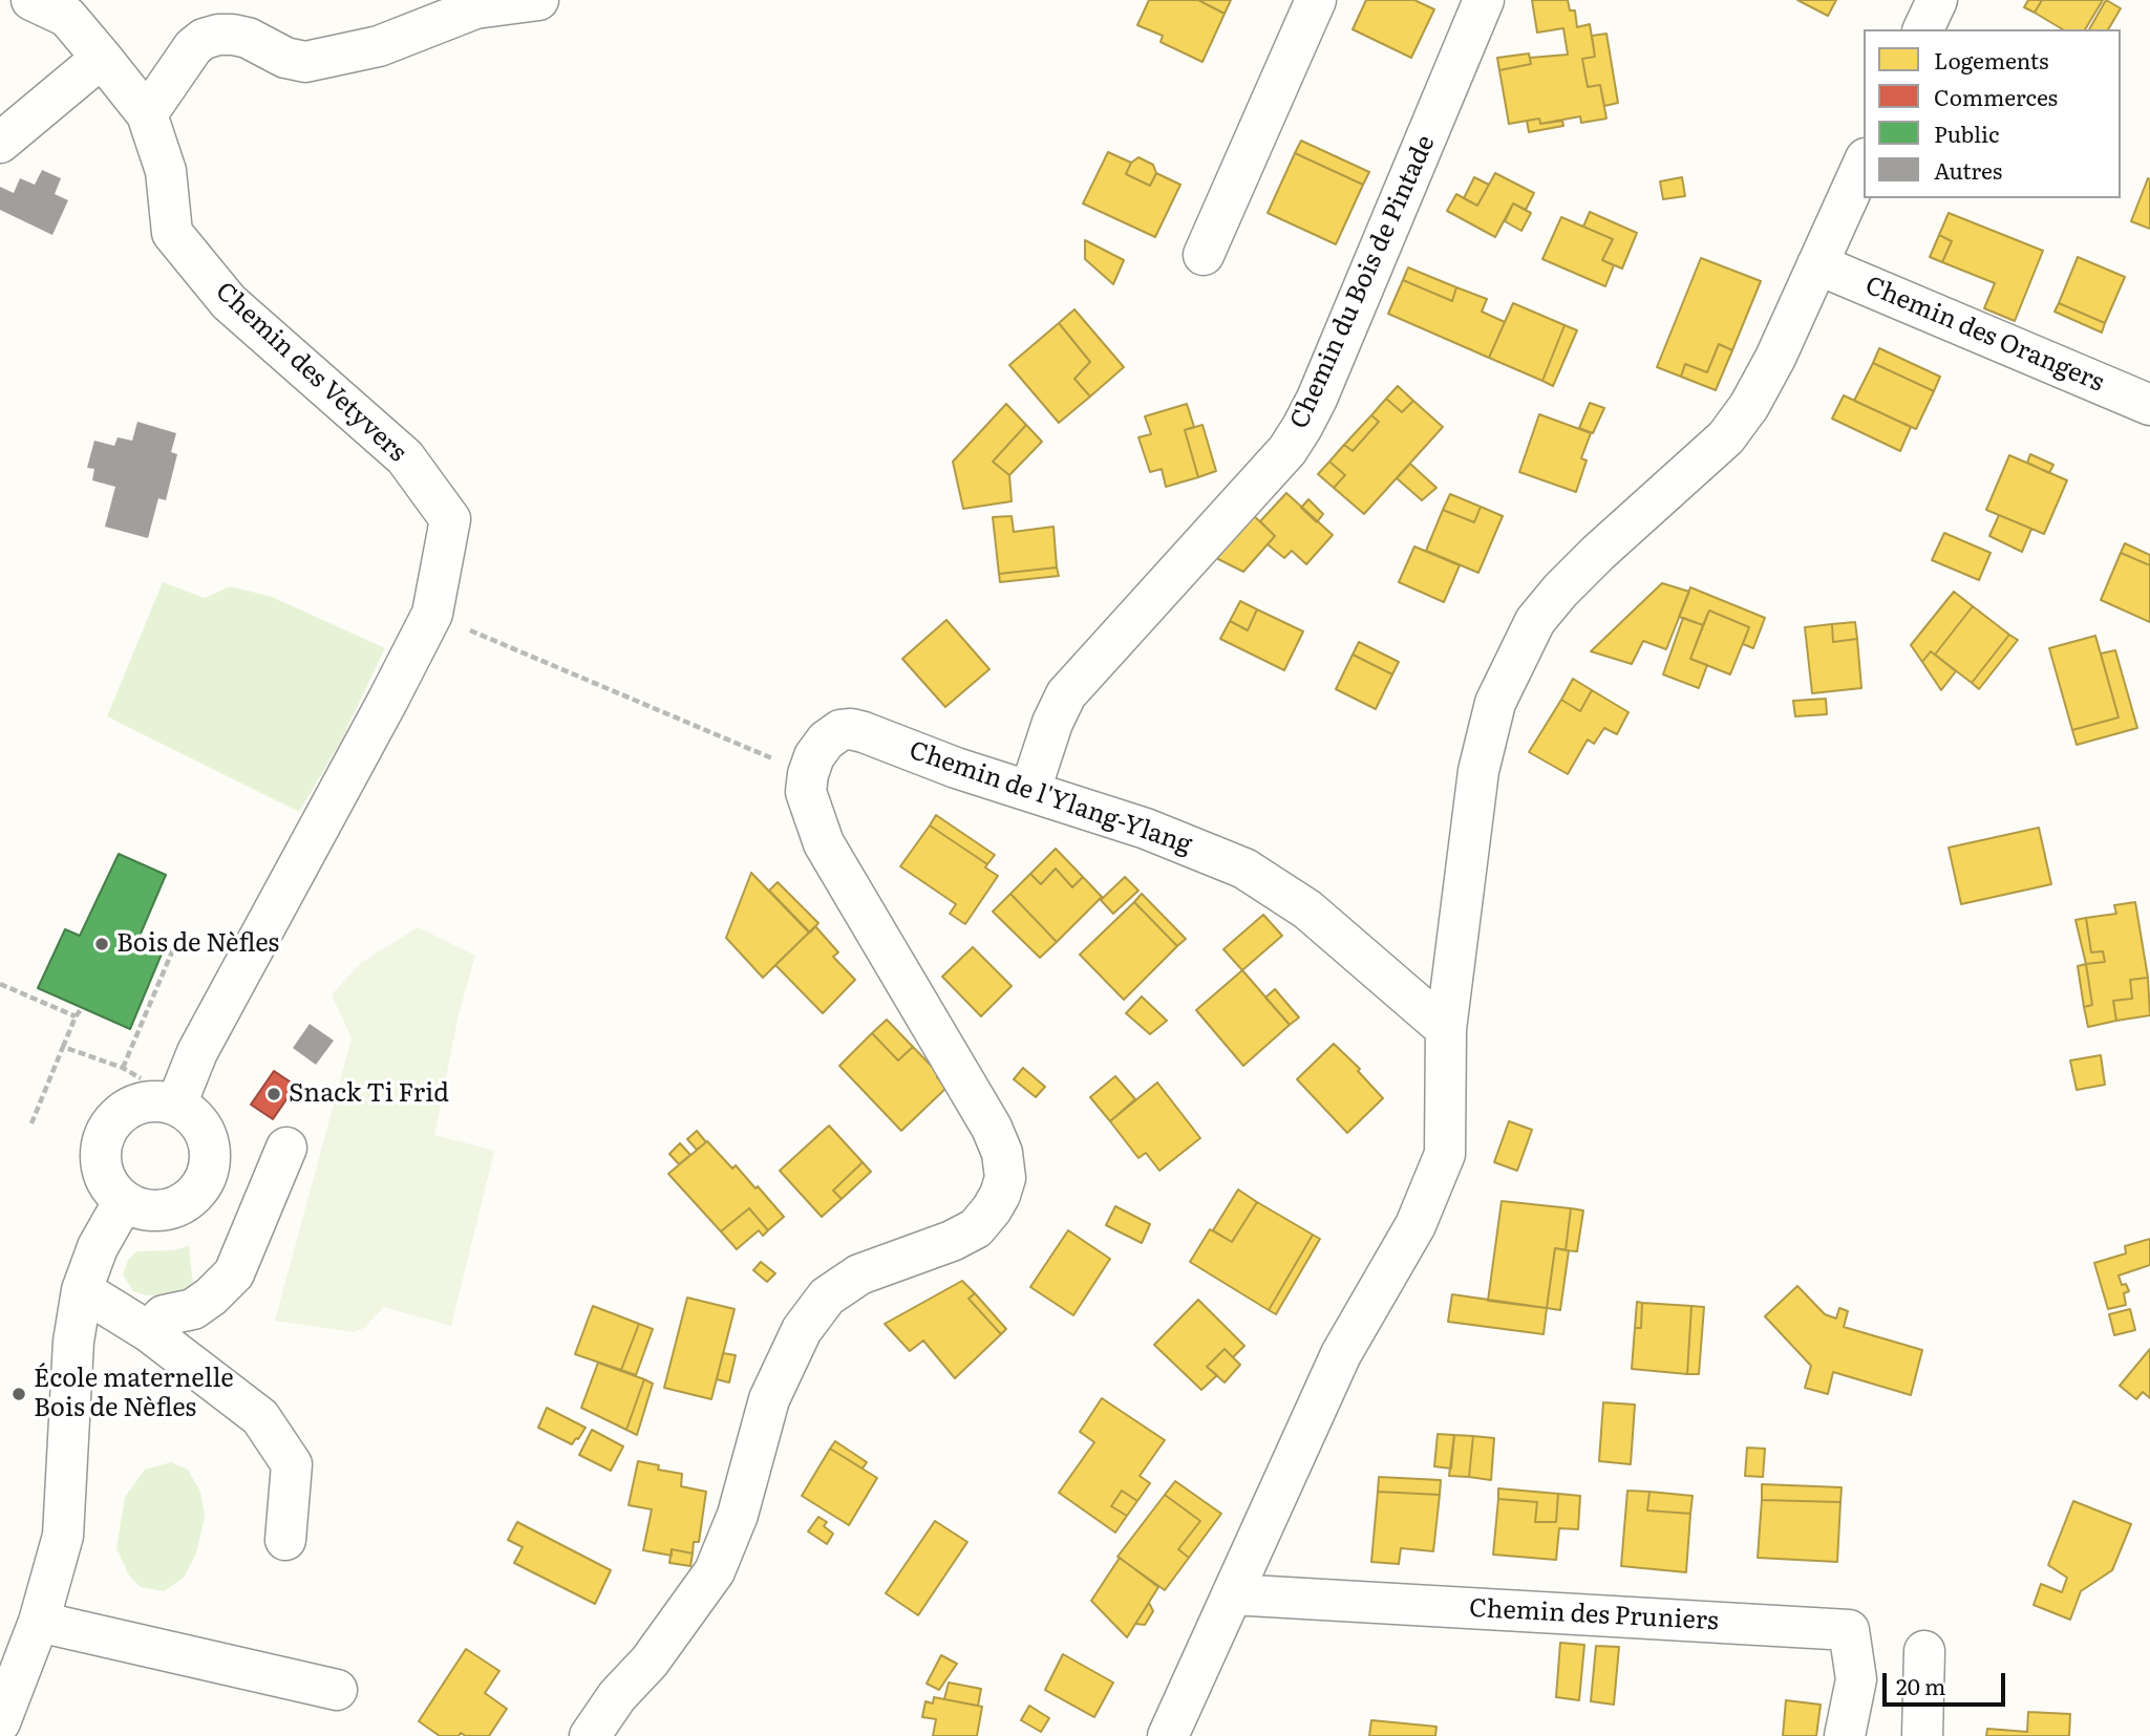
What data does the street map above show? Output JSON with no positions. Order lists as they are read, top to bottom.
{
  "streets": {
    "street": [
      "Chemin du Bois de Pintade",
      "Chemin des Orangers",
      "Chemin des Vetyvers",
      "Chemin de l'Ylang-Ylang",
      "Chemin des Pruniers"
    ]
  },
  "crossings": [
    ["Chemin du Bois de Pintade", "Chemin de l'Ylang-Ylang"]
  ],
  "places": ["Bois de Nèfles", "Snack Ti Frid", "École maternelle Bois de Nèfles"],
  "legend": [
    "Logements",
    "Commerces",
    "Public",
    "Autres"
  ],
  "scale_bar": "20 m"
}
